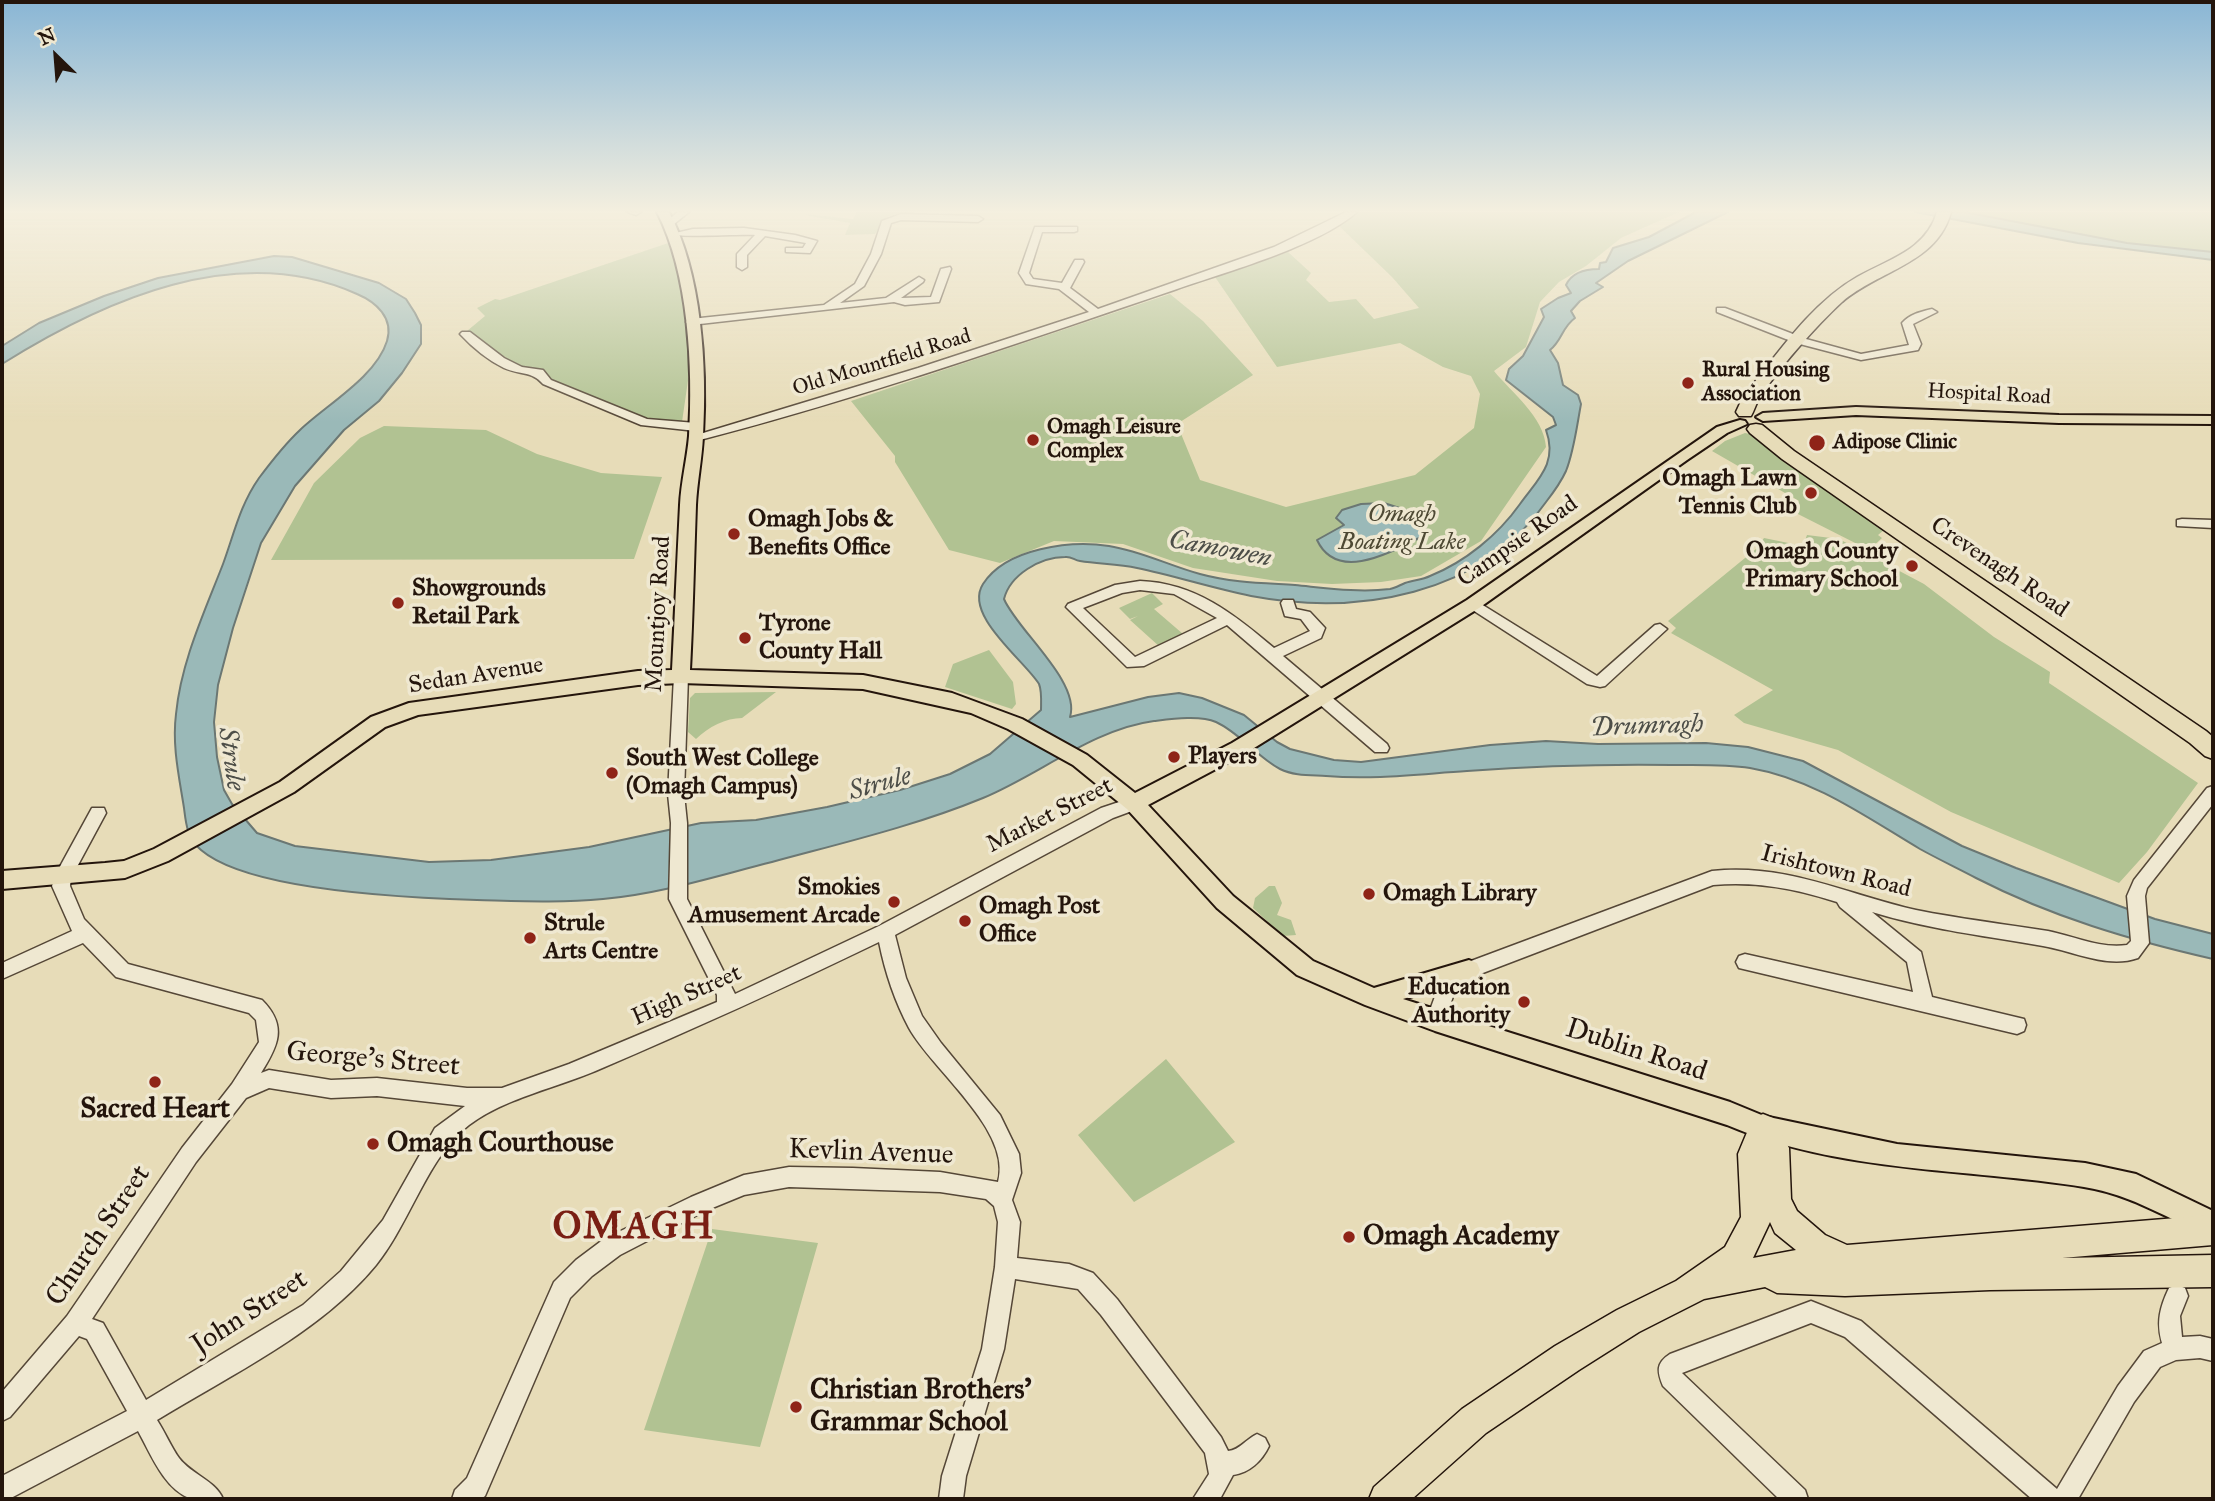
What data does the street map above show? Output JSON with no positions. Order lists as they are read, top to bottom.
{
  "streets": {
    "highway": ["Crevenagh Road"],
    "main road": [
      "Hospital Road",
      "Campsie Road",
      "Mountjoy Road",
      "Sedan Avenue",
      "Market Street",
      "Dublin Road"
    ],
    "street": [
      "Old Mountfield Road",
      "Irishtown Road",
      "High Street",
      "George's Street",
      "Kevlin Avenue",
      "Church Street",
      "John Street"
    ]
  },
  "crossings": [
    ["Old Mountfield Road", "Mountjoy Road"],
    ["Hospital Road", "Campsie Road"],
    ["Hospital Road", "Crevenagh Road"],
    ["Campsie Road", "Crevenagh Road"],
    ["Campsie Road", "Market Street"],
    ["Mountjoy Road", "Sedan Avenue"],
    ["Mountjoy Road", "High Street"],
    ["Sedan Avenue", "Dublin Road"],
    ["Sedan Avenue", "Church Street"],
    ["Market Street", "High Street"],
    ["Market Street", "Dublin Road"],
    ["Irishtown Road", "Dublin Road"],
    ["High Street", "George's Street"],
    ["High Street", "John Street"],
    ["George's Street", "Church Street"],
    ["George's Street", "John Street"]
  ],
  "districts": ["OMAGH"],
  "water": ["Camowen", "Drumragh", "Strule"],
  "parks": ["Omagh Boating Lake"],
  "places": [
    "Rural Housing Association",
    "Omagh Leisure Complex",
    "Adipose Clinic",
    "Omagh Lawn Tennis Club",
    "Omagh Jobs & Benefits Office",
    "Omagh County Primary School",
    "Showgrounds Retail Park",
    "Tyrone County Hall",
    "Players",
    "South West College (Omagh Campus)",
    "Omagh Library",
    "Smokies Amusement Arcade",
    "Omagh Post Office",
    "Strule Arts Centre",
    "Education Authority",
    "Sacred Heart",
    "Omagh Courthouse",
    "Omagh Academy",
    "Christian Brothers' Grammar School"
  ],
  "north": "top left"
}
